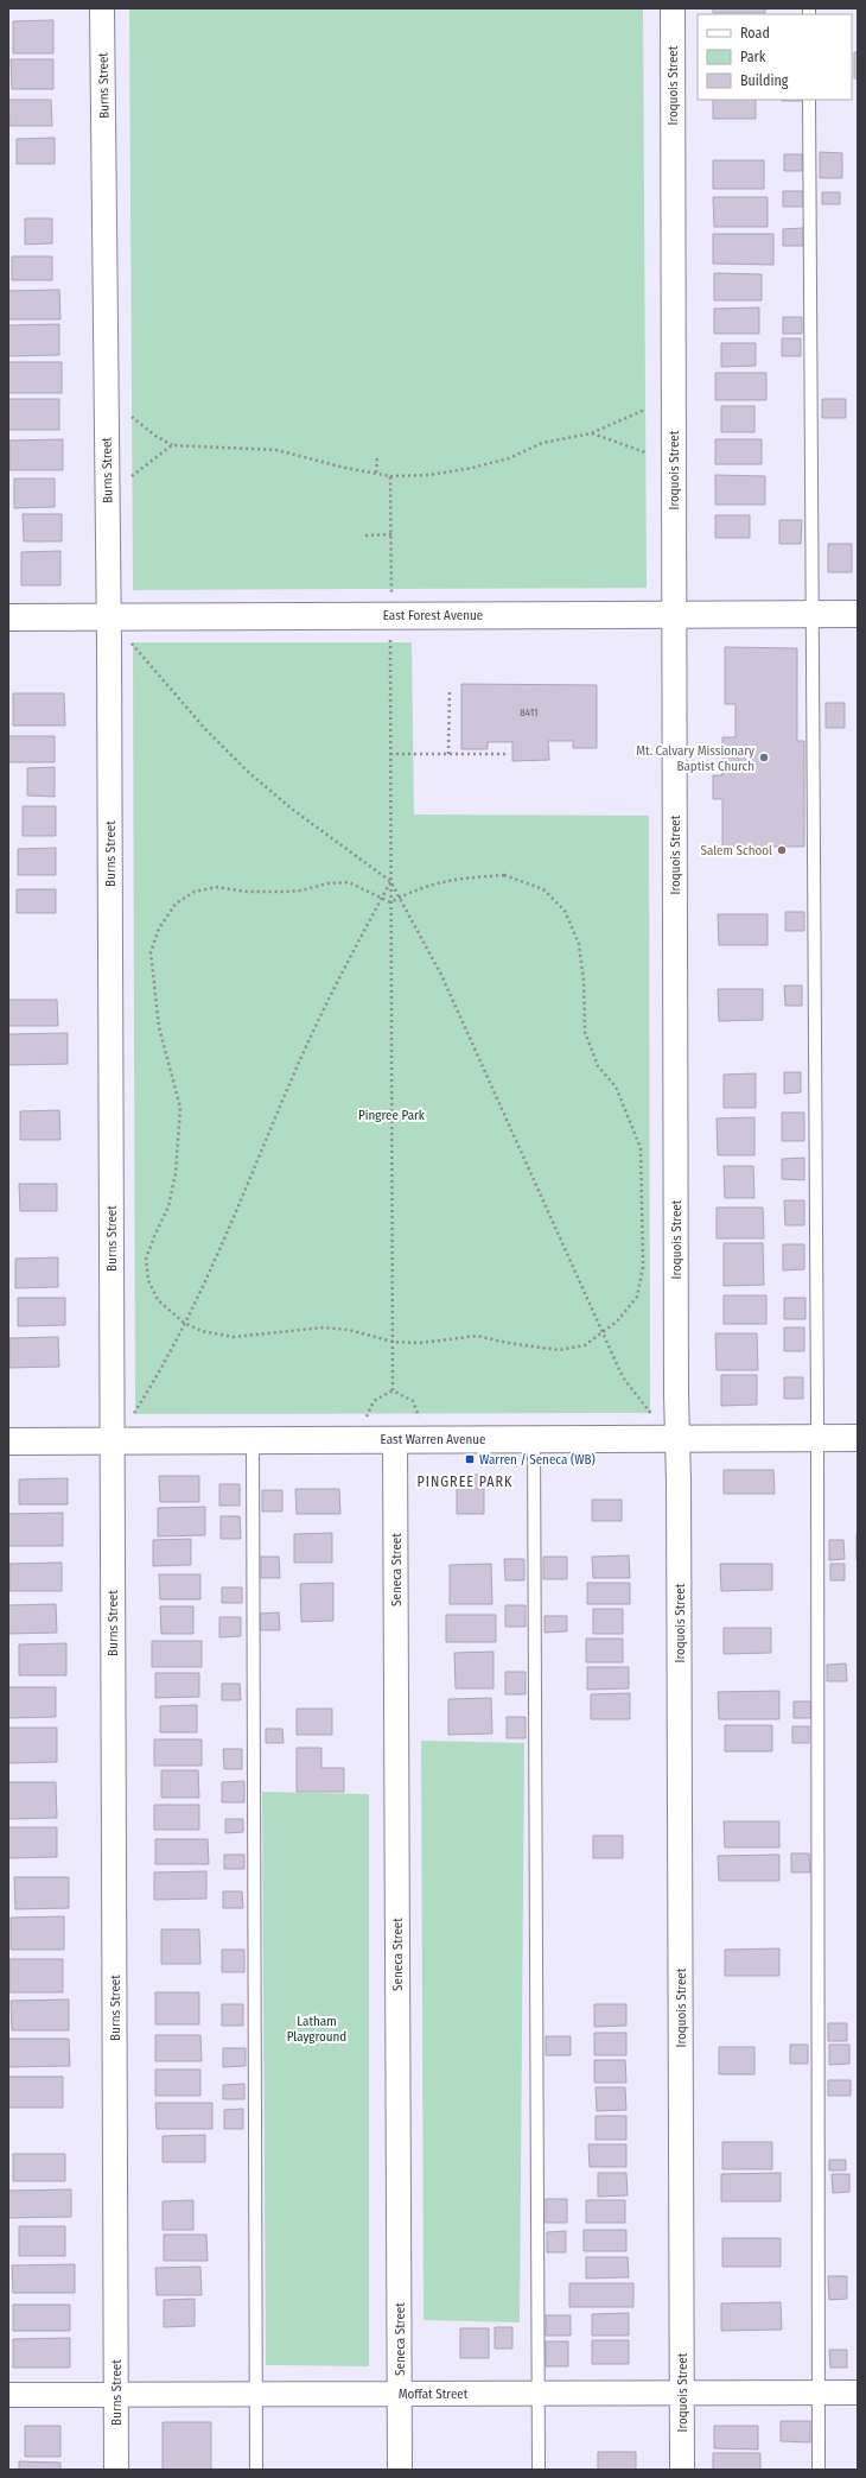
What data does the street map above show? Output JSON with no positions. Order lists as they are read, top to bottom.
{
  "streets": {
    "main road": ["East Forest Avenue", "East Warren Avenue"],
    "street": [
      "Burns Street",
      "Iroquois Street",
      "Seneca Street",
      "Moffat Street"
    ]
  },
  "crossings": [
    ["Burns Street", "East Forest Avenue"],
    ["Burns Street", "East Warren Avenue"],
    ["Burns Street", "Moffat Street"],
    ["Iroquois Street", "East Forest Avenue"],
    ["Iroquois Street", "East Warren Avenue"],
    ["Iroquois Street", "Moffat Street"],
    ["East Warren Avenue", "Seneca Street"],
    ["Seneca Street", "Moffat Street"]
  ],
  "districts": ["PINGREE PARK"],
  "parks": ["Pingree Park", "Latham Playground"],
  "places": {
    "other": ["Mt. Calvary Missionary Baptist Church", "Salem School"],
    "transit": ["Warren / Seneca (WB)"]
  },
  "house_numbers": ["8411"],
  "legend": ["Road", "Park", "Building"]
}
